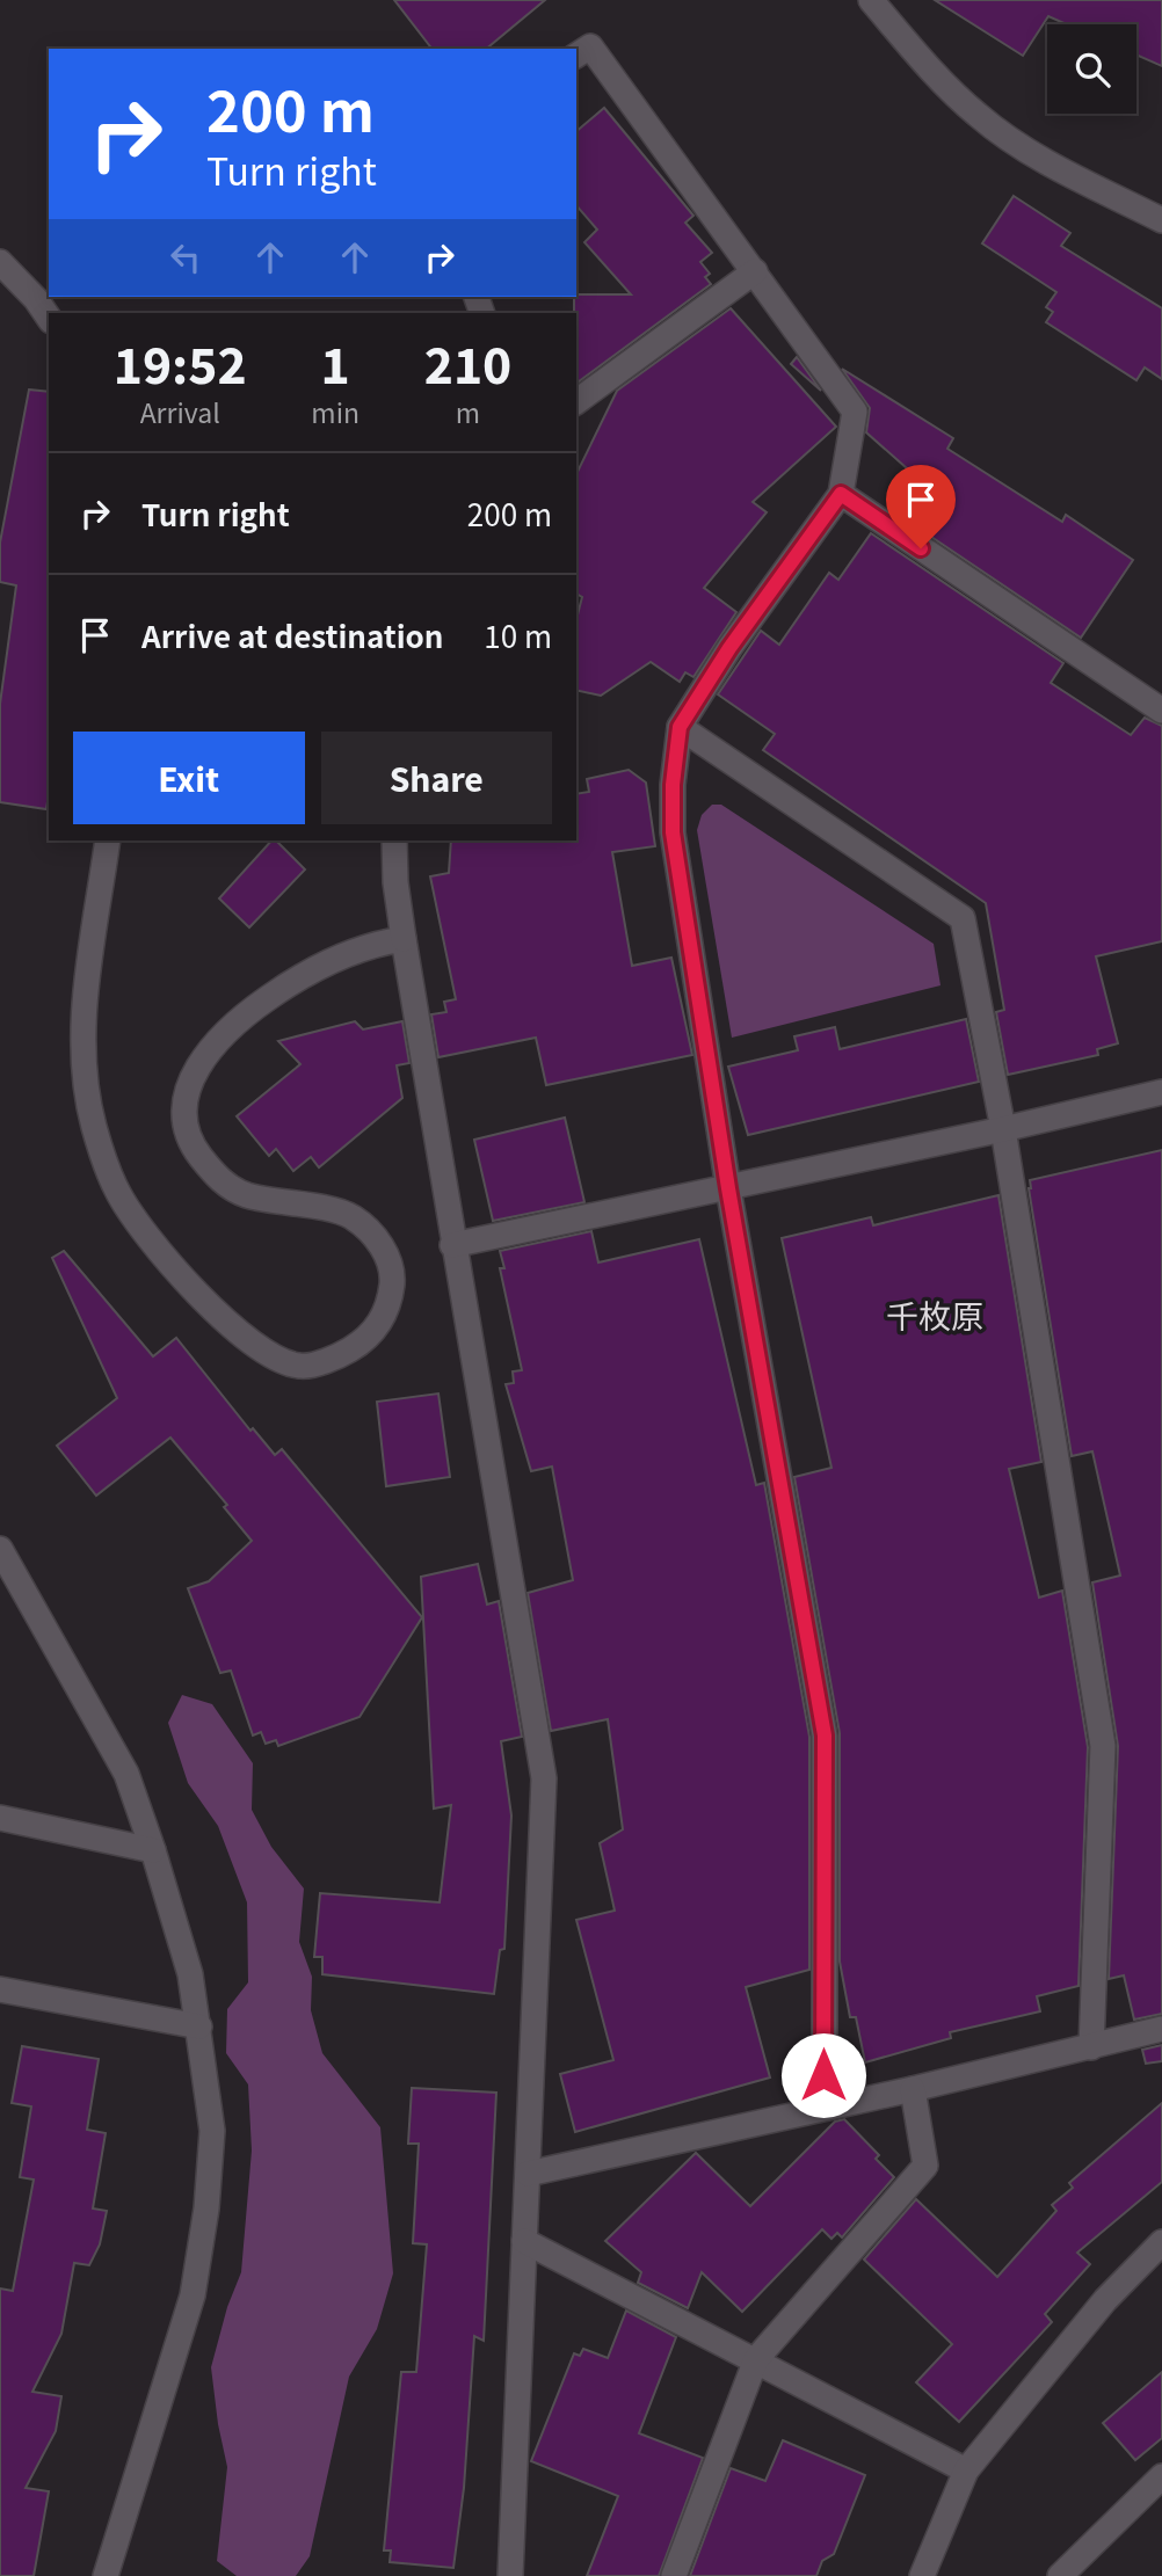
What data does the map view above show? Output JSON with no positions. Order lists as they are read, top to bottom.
{
  "districts": ["千枚原"],
  "page": {
    "turn": ["200 m", "Turn right"],
    "eta": [
      "19:52",
      "Arrival",
      "1",
      "min",
      "210",
      "m"
    ],
    "list": [
      {
        "name": "Turn right",
        "value": "200 m"
      },
      {
        "name": "Arrive at destination",
        "value": "10 m"
      }
    ],
    "buttons": ["Exit", "Share"]
  }
}
